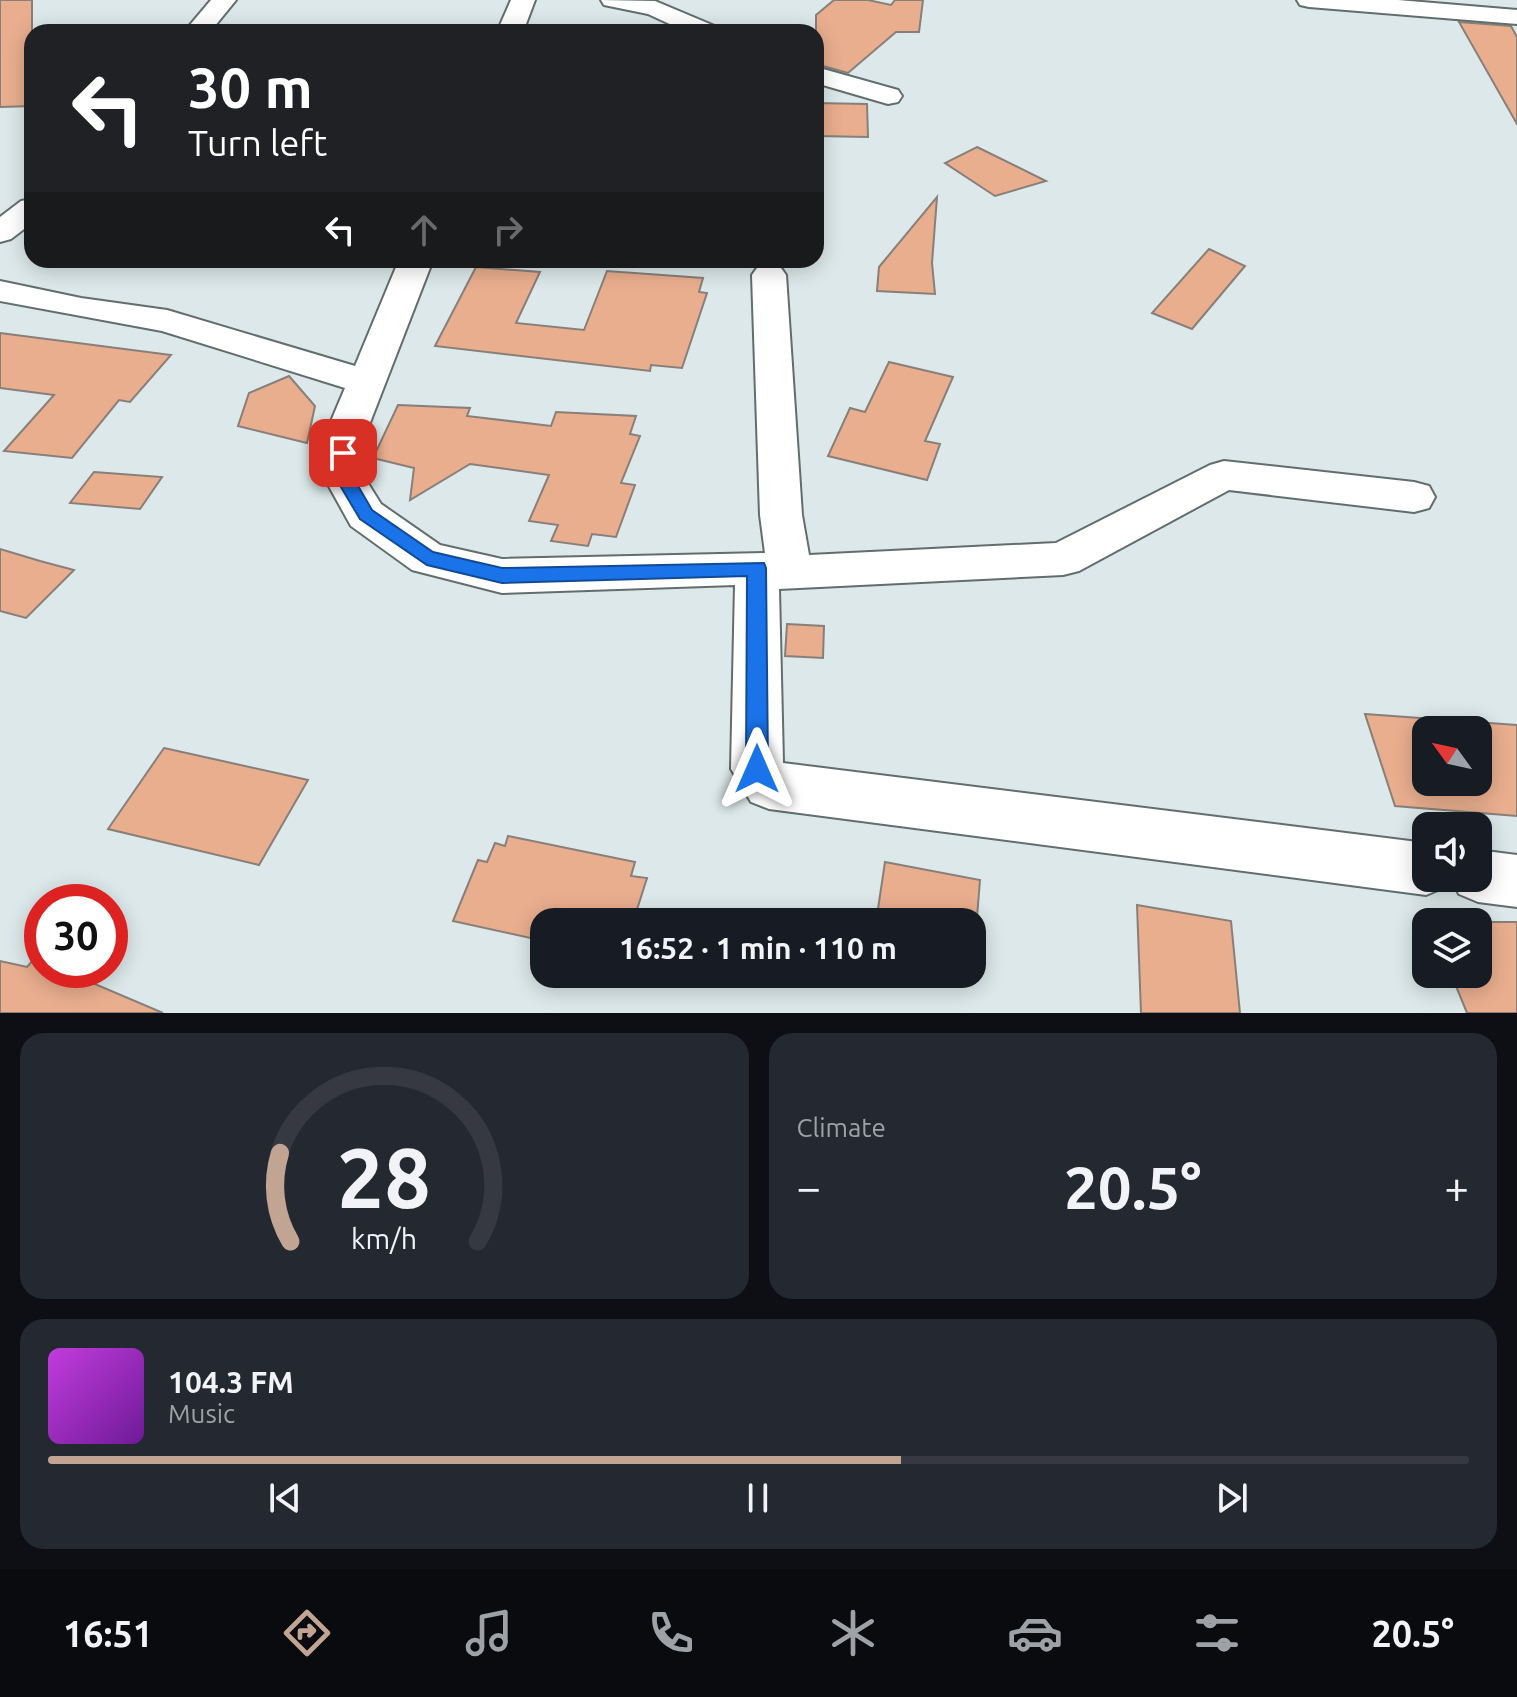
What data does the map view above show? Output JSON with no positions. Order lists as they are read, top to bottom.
{
  "north": "top left",
  "page": {
    "turn": ["30 m", "Turn left"],
    "limit": "30",
    "trip": "16:52 · 1 min · 110 m",
    "tile": "Climate",
    "heat": ["−", "20.5°", "+"],
    "song": ["104.3 FM", "Music"],
    "tabs": ["16:51", "20.5°"],
    "gauge": ["28", "km/h"]
  }
}
